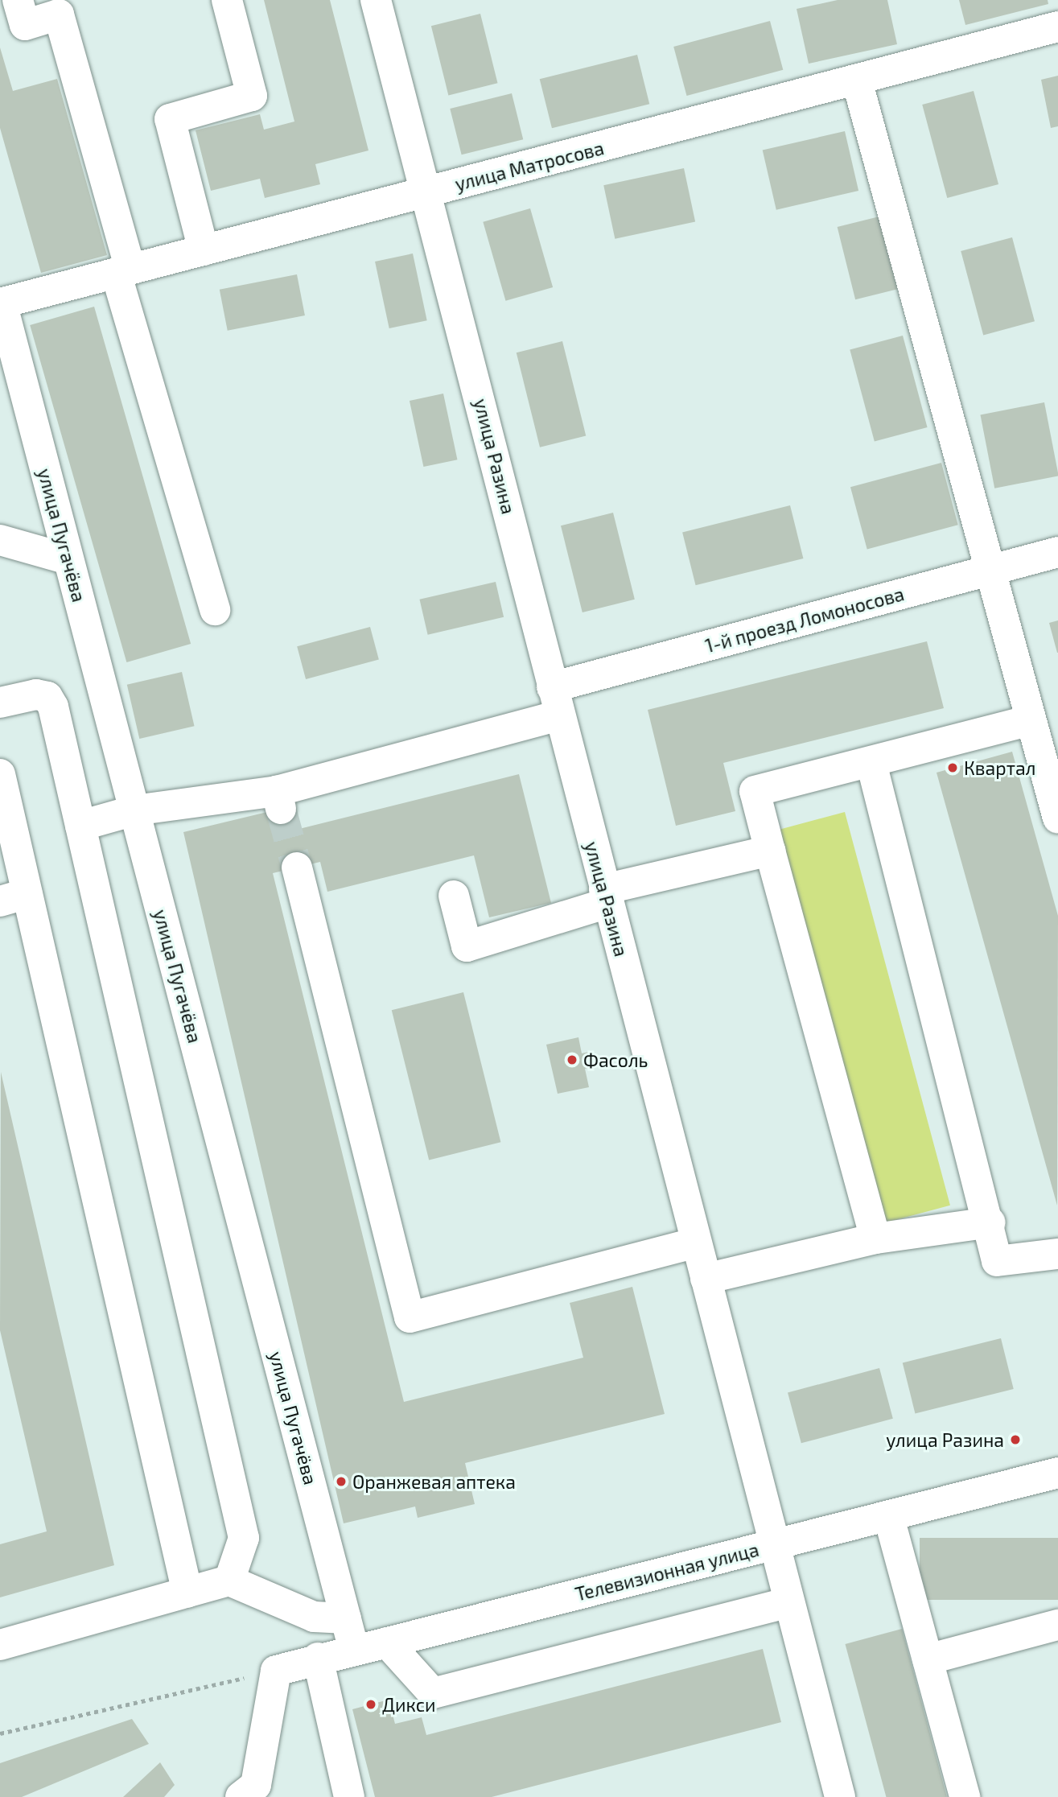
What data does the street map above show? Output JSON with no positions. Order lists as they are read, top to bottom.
{
  "streets": {
    "street": [
      "улица Матросова",
      "улица Разина",
      "улица Пугачёва",
      "1-й проезд Ломоносова",
      "Телевизионная улица"
    ]
  },
  "crossings": [
    ["улица Матросова", "улица Разина"],
    ["улица Матросова", "улица Пугачёва"],
    ["улица Разина", "1-й проезд Ломоносова"],
    ["улица Разина", "Телевизионная улица"],
    ["улица Пугачёва", "1-й проезд Ломоносова"],
    ["улица Пугачёва", "Телевизионная улица"]
  ],
  "places": [
    "Квартал",
    "Фасоль",
    "улица Разина",
    "Оранжевая аптека",
    "Дикси"
  ]
}
